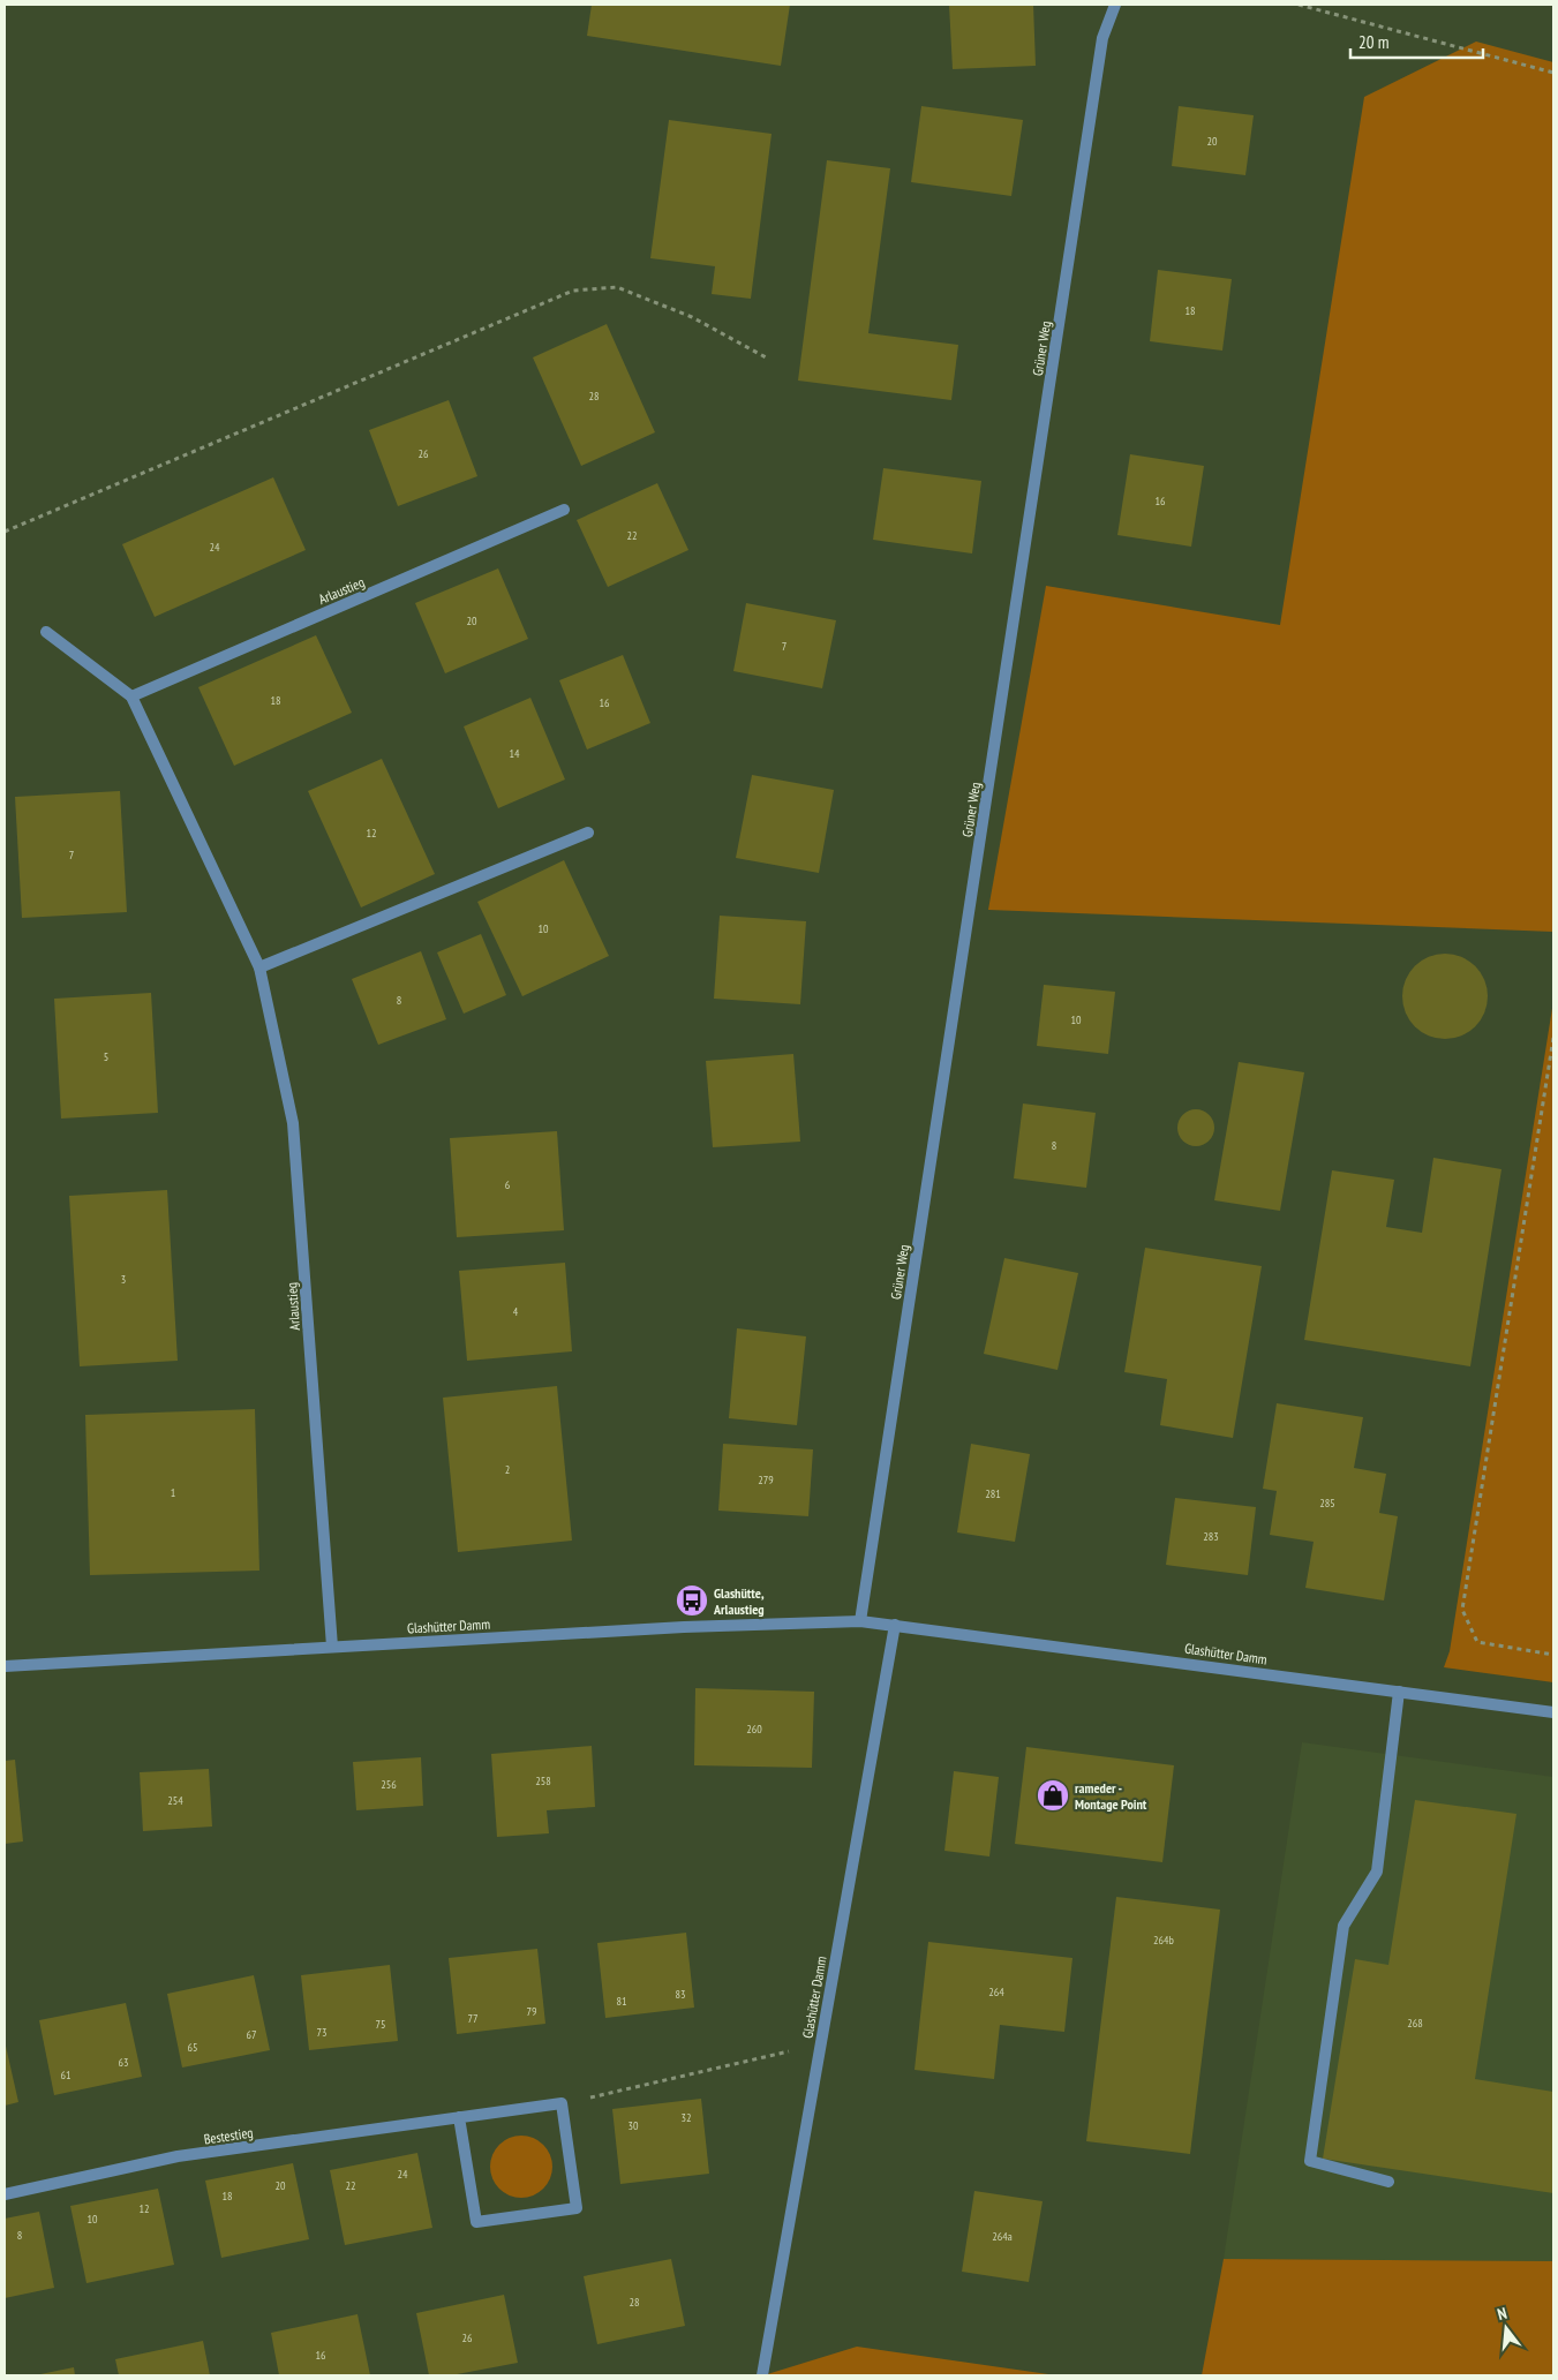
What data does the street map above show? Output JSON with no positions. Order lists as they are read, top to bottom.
{
  "streets": {
    "street": [
      "Grüner Weg",
      "Arlaustieg",
      "Glashütter Damm",
      "Bestestieg"
    ]
  },
  "crossings": [
    ["Grüner Weg", "Glashütter Damm"],
    ["Arlaustieg", "Glashütter Damm"]
  ],
  "places": {
    "bus stop": ["Glashütte, Arlaustieg"],
    "shop": ["rameder - Montage Point"]
  },
  "house_numbers": [
    "20",
    "18",
    "28",
    "26",
    "16",
    "22",
    "24",
    "20",
    "7",
    "18",
    "16",
    "14",
    "12",
    "7",
    "10",
    "8",
    "10",
    "5",
    "8",
    "6",
    "3",
    "4",
    "2",
    "279",
    "1",
    "281",
    "285",
    "283",
    "260",
    "258",
    "256",
    "254",
    "264b",
    "264",
    "83",
    "81",
    "79",
    "77",
    "268",
    "75",
    "73",
    "67",
    "65",
    "63",
    "61",
    "32",
    "30",
    "24",
    "20",
    "22",
    "18",
    "12",
    "10",
    "8",
    "264a",
    "28",
    "26",
    "16"
  ],
  "scale_bar": "20 m",
  "north": "top"
}
